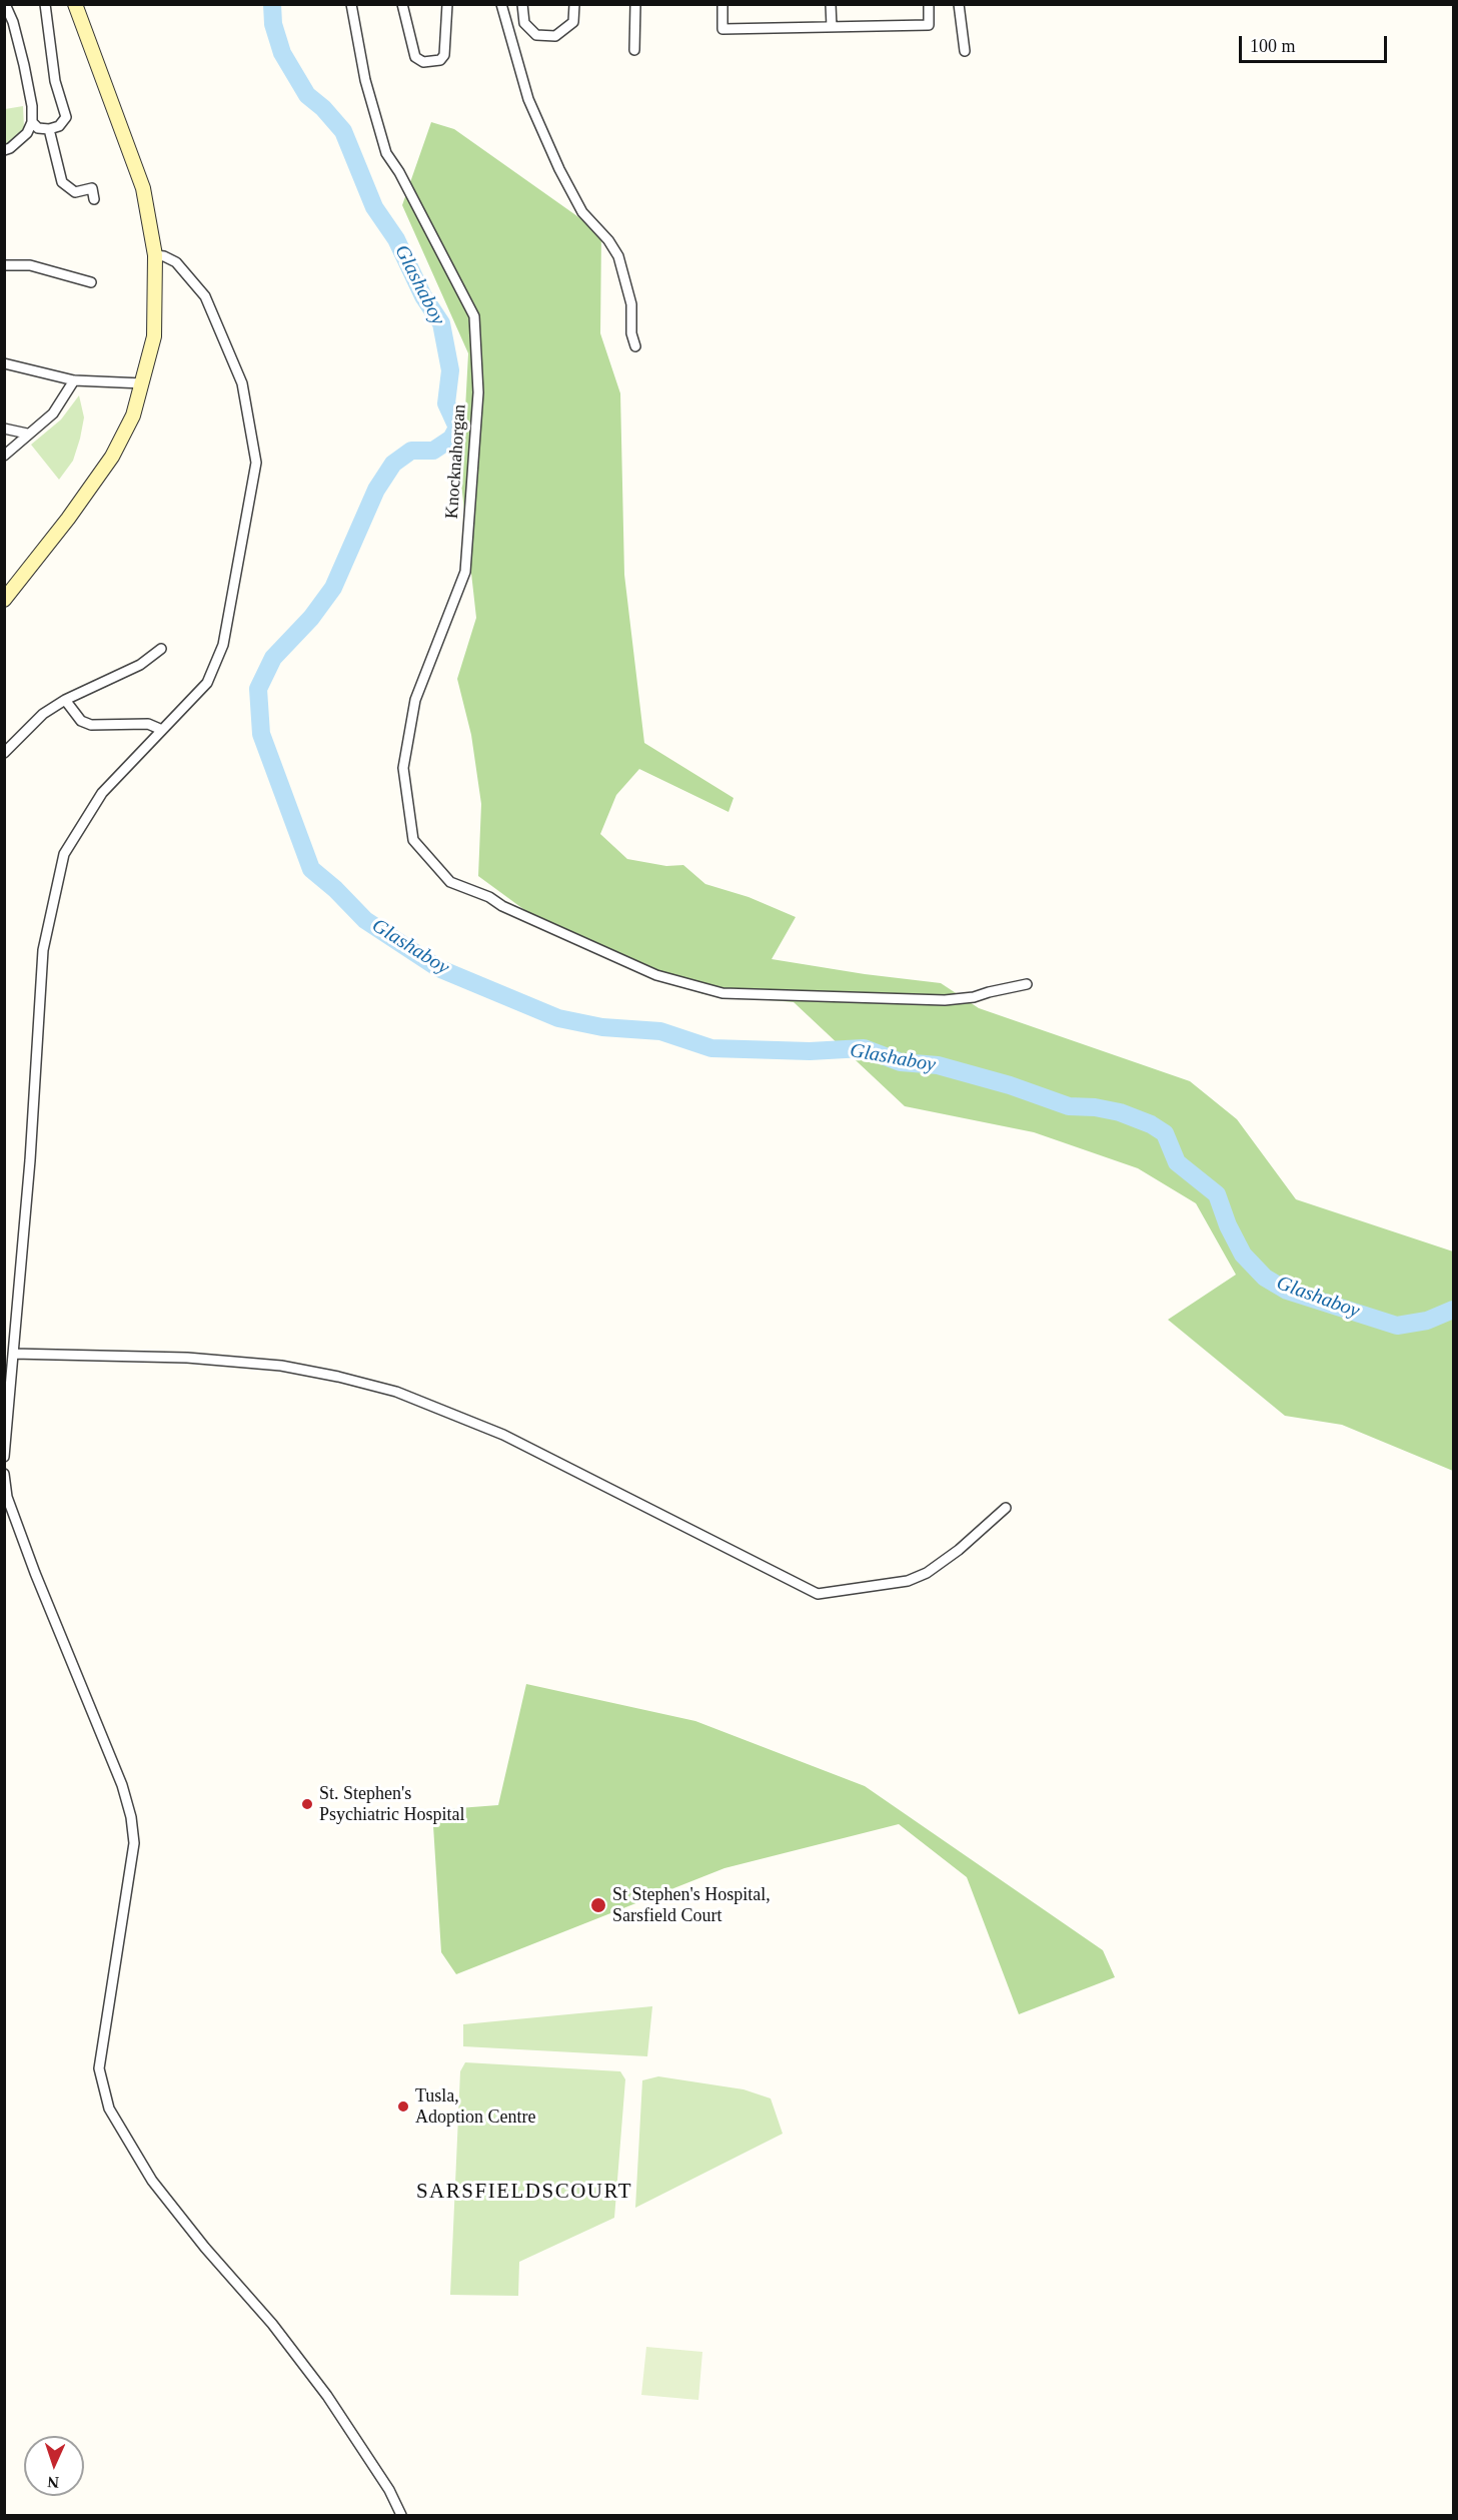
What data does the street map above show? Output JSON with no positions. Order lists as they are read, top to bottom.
{
  "streets": {
    "street": ["Knocknahorgan"]
  },
  "districts": ["SARSFIELDSCOURT"],
  "water": ["Glashaboy"],
  "places": ["St. Stephen's Psychiatric Hospital", "St Stephen's Hospital, Sarsfield Court", "Tusla, Adoption Centre"],
  "scale_bar": "100 m",
  "north": "bottom"
}
